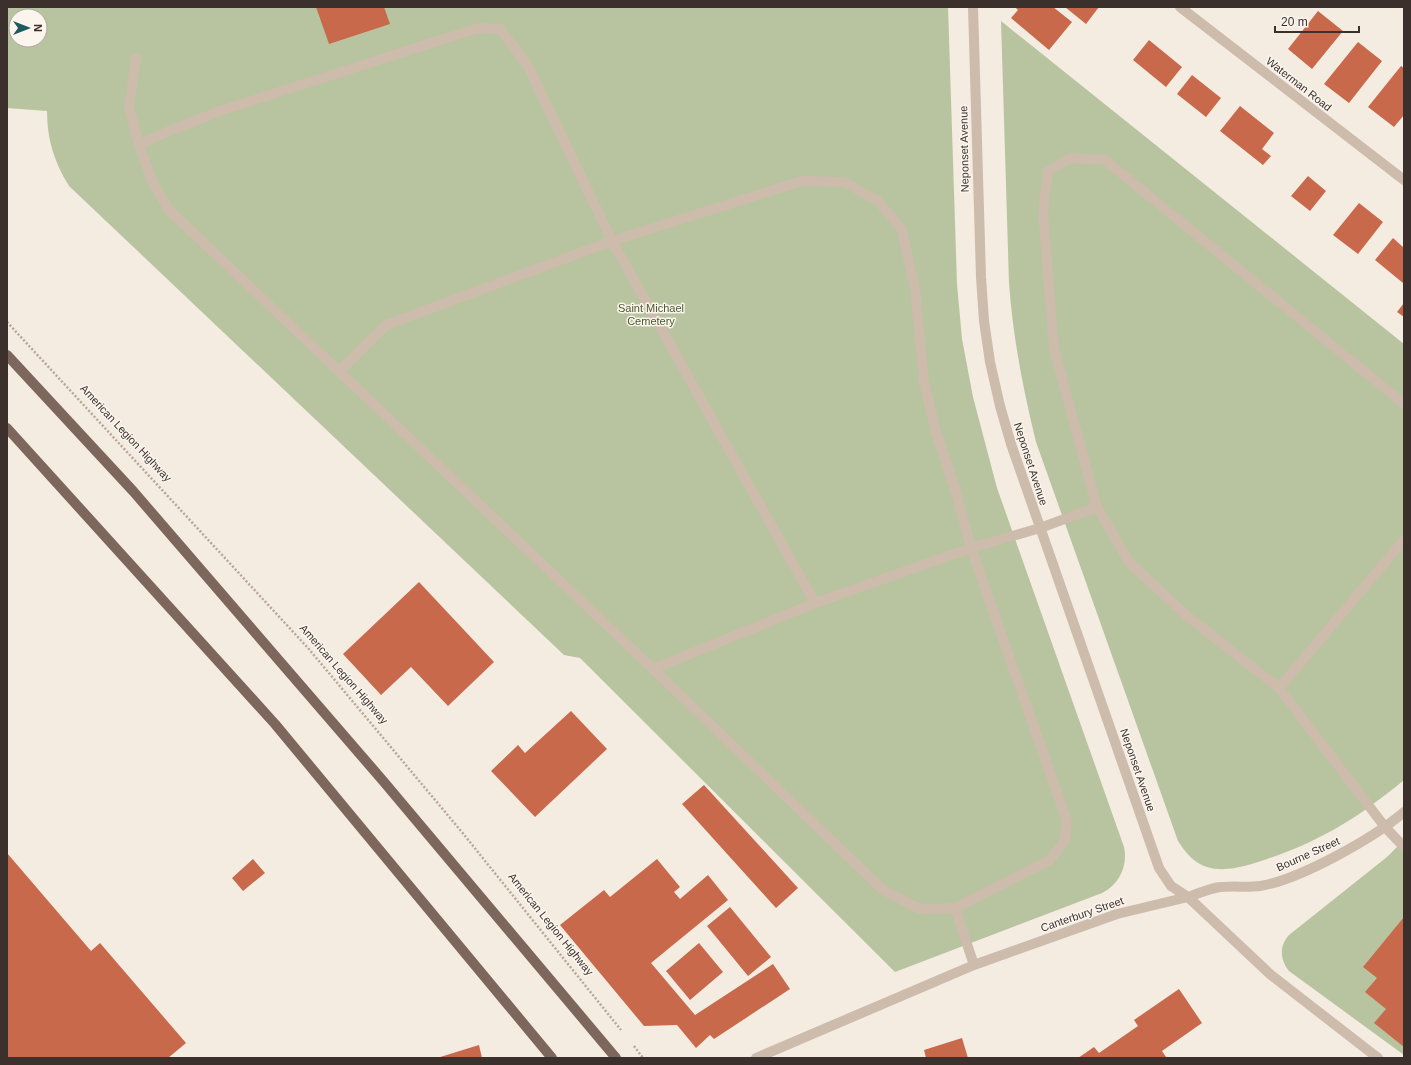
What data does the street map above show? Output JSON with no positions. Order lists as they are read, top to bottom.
{
  "streets": {
    "street": [
      "Waterman Road",
      "Neponset Avenue",
      "Bourne Street",
      "Canterbury Street"
    ],
    "path": ["American Legion Highway"]
  },
  "crossings": [
    ["Neponset Avenue", "Bourne Street"],
    ["Neponset Avenue", "Canterbury Street"],
    ["Bourne Street", "Canterbury Street"]
  ],
  "parks": ["Saint Michael Cemetery"],
  "scale_bar": "20 m",
  "north": "right"
}
